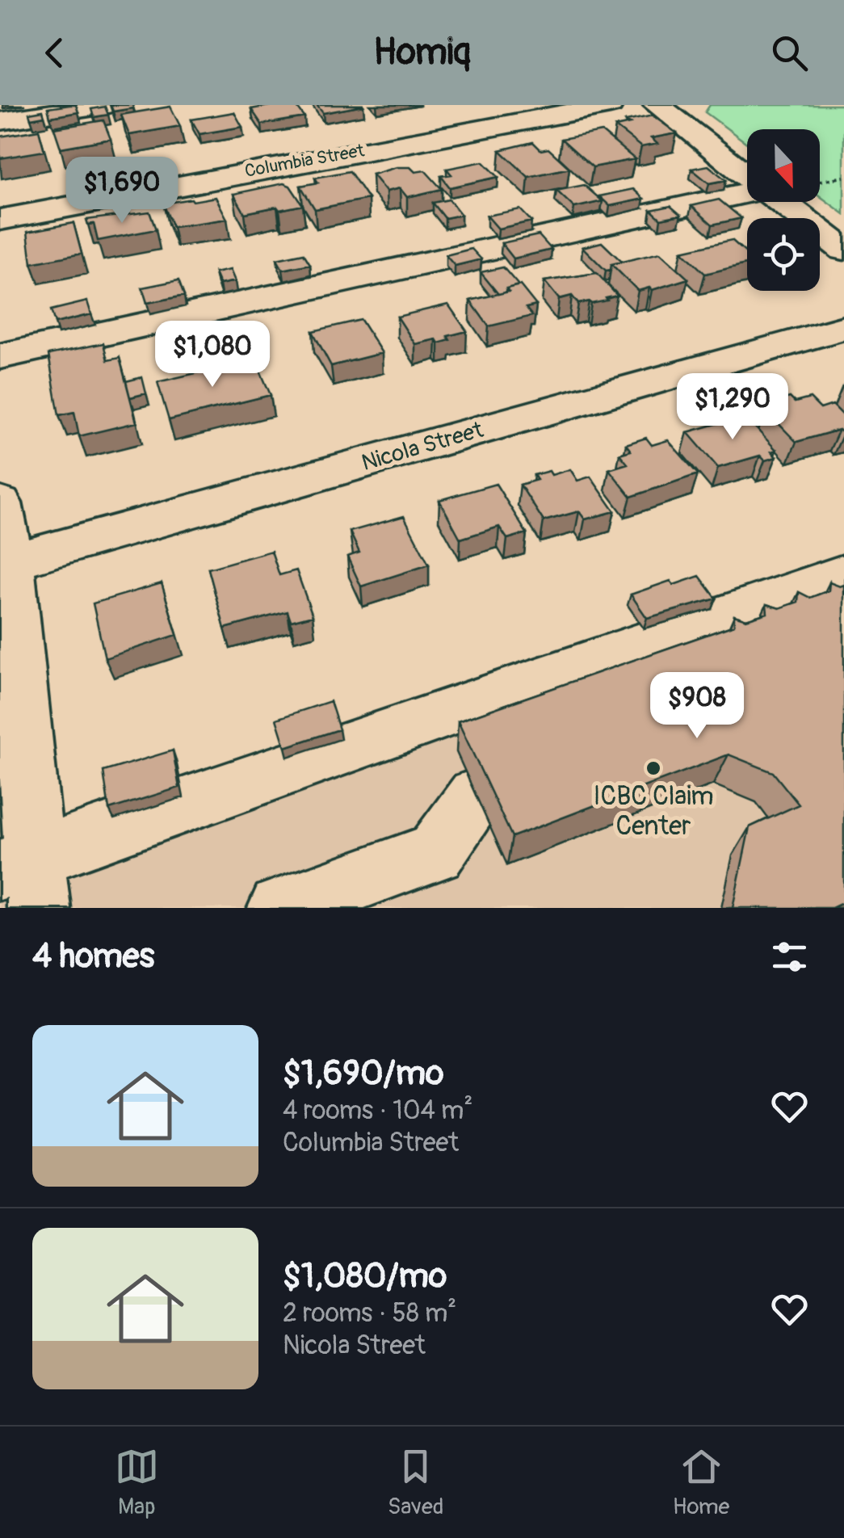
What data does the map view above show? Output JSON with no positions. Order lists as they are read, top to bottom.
{
  "streets": {
    "street": ["Columbia Street", "Nicola Street"]
  },
  "places": ["ICBC Claim Center"],
  "north": "bottom",
  "page": {
    "header": "Homiq",
    "price": [
      "$1,690",
      "$1,080",
      "$1,290",
      "$908"
    ],
    "heading": "4 homes",
    "list": [
      {
        "name": "$1,690/mo",
        "note": "4 rooms · 104 m² · Columbia Street"
      },
      {
        "name": "$1,080/mo",
        "note": "2 rooms · 58 m² · Nicola Street"
      }
    ],
    "tabs": ["Map", "Saved", "Home"]
  }
}
